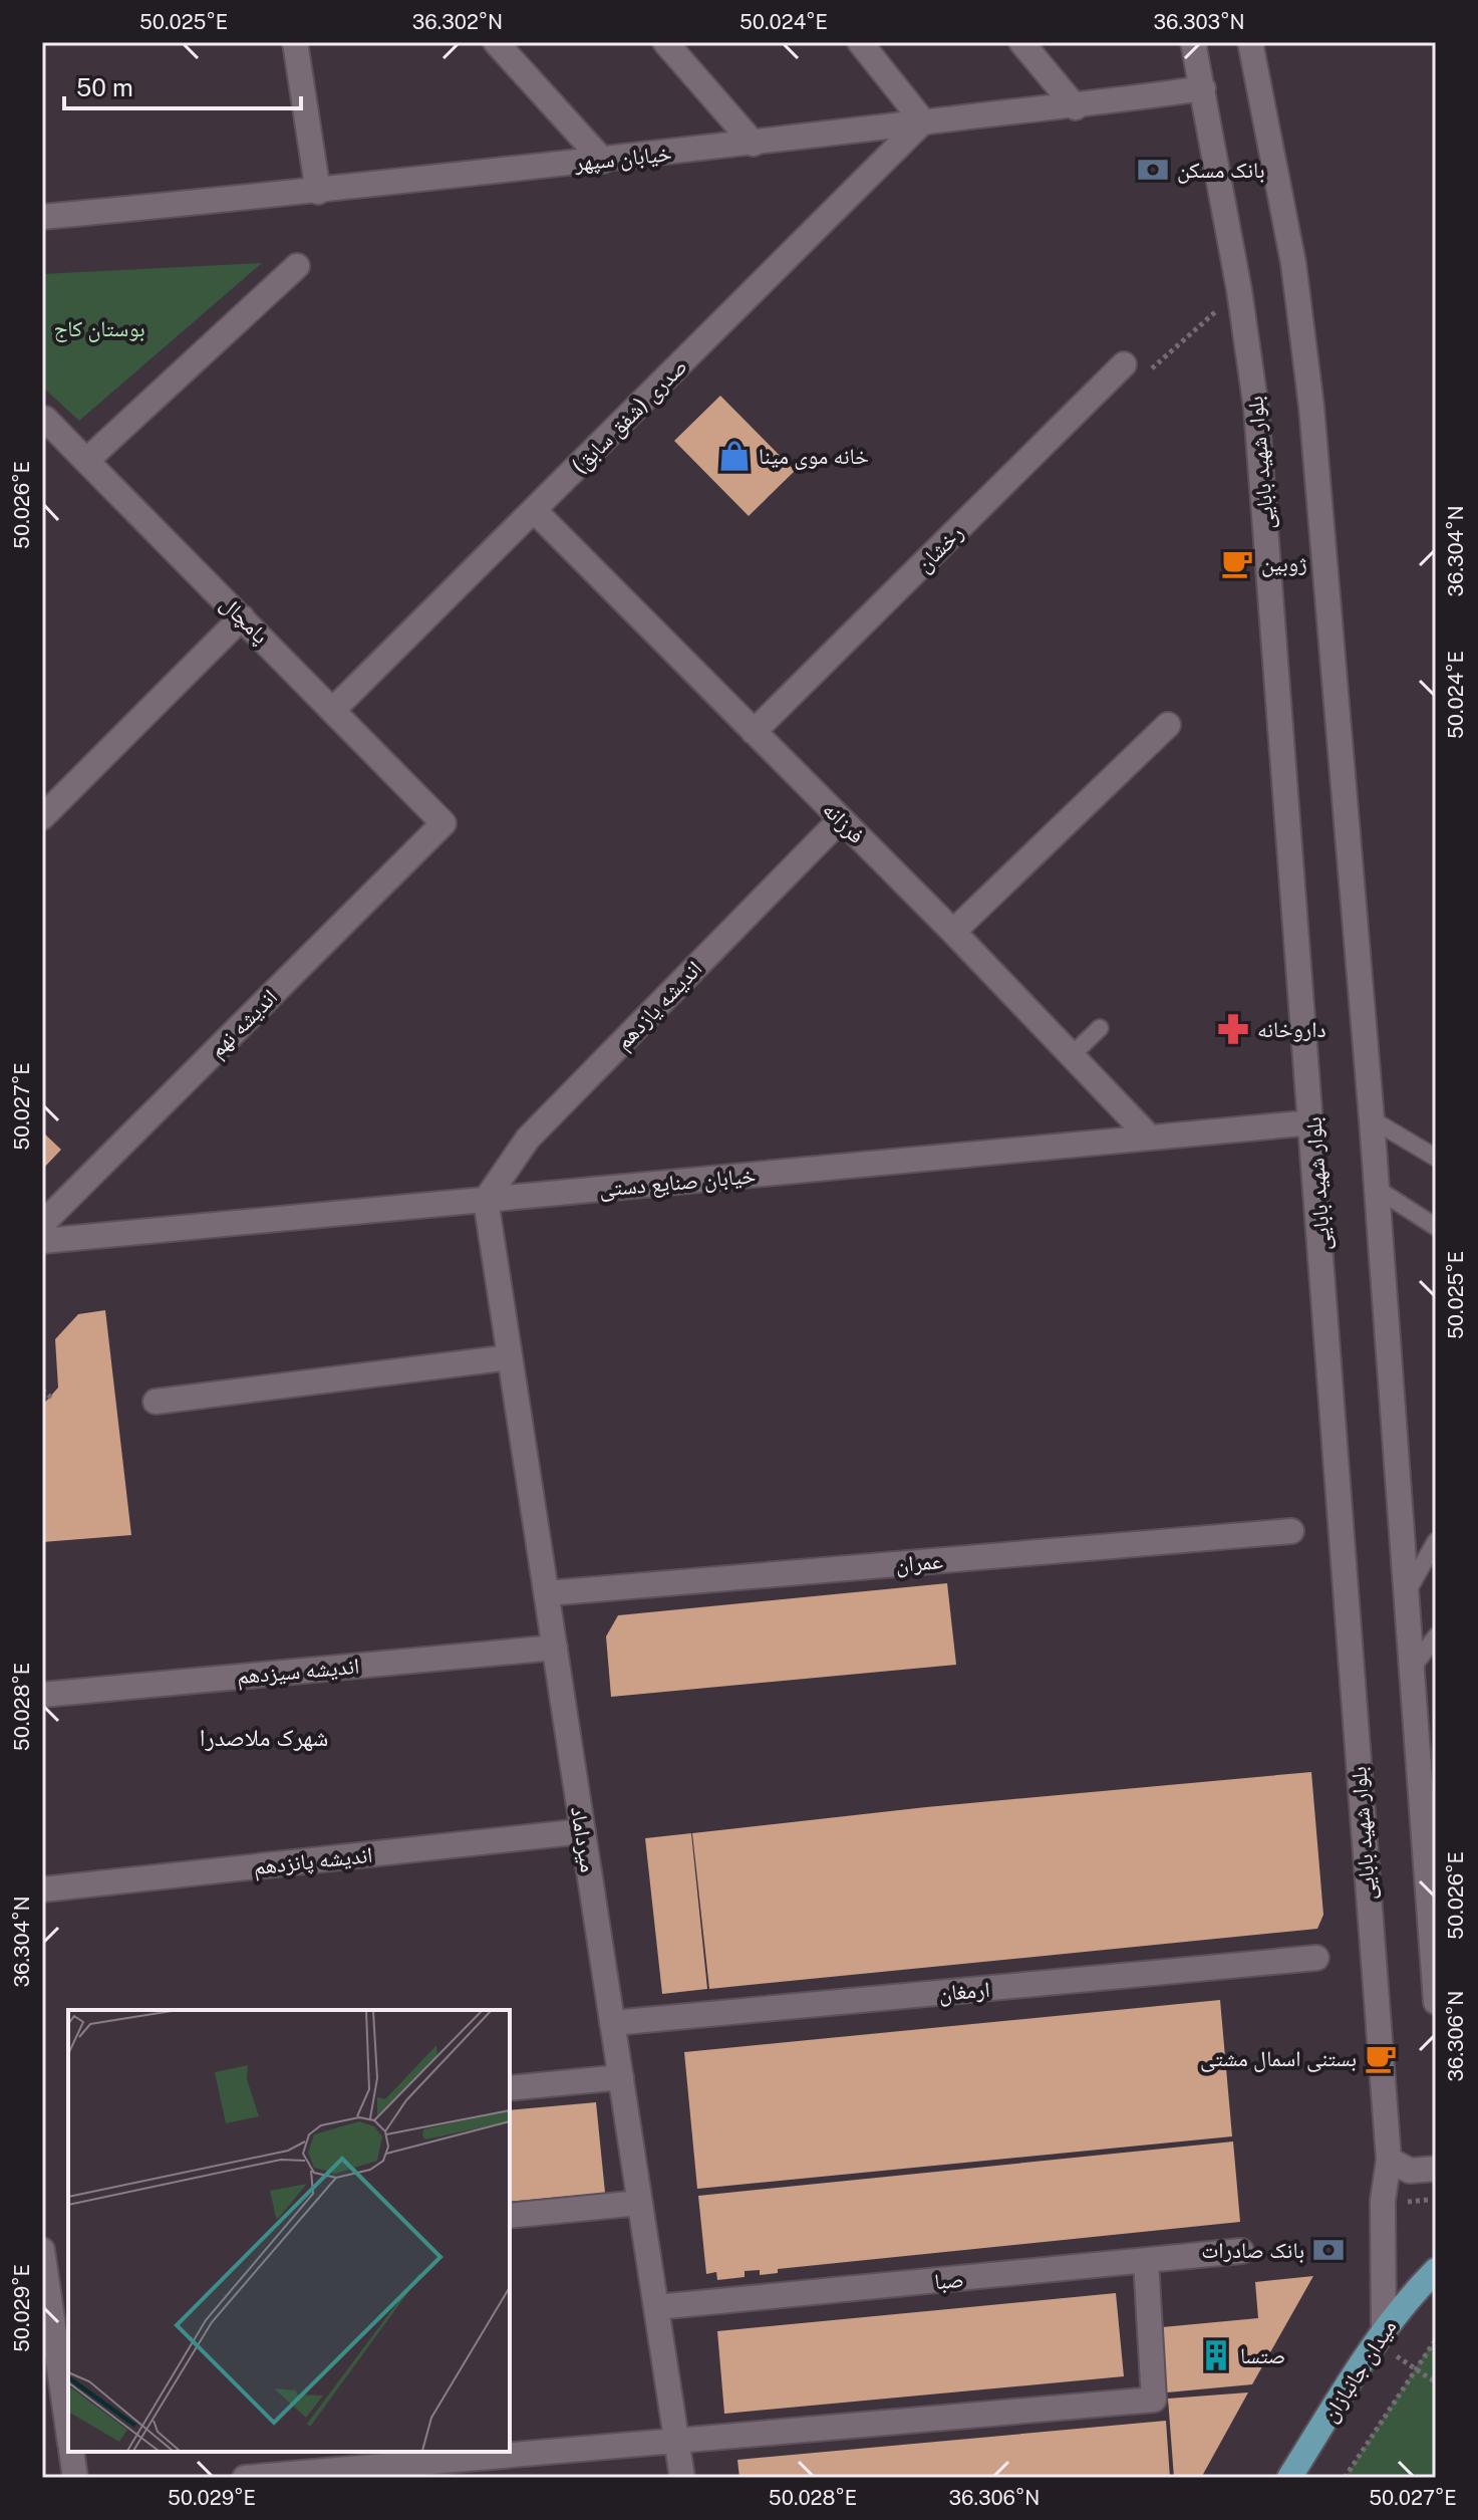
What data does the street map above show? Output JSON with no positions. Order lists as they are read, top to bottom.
{
  "streets": {
    "main road": ["میدان جانبازان"],
    "street": [
      "خیابان سپهر",
      "صدری (شفق سابق)",
      "بلوار شهید بابایی",
      "رخشان",
      "پامچال",
      "فرزانه",
      "اندیشه یازدهم",
      "اندیشه نهم",
      "خیابان صنایع دستی",
      "عمران",
      "اندیشه سیزدهم",
      "میرداماد",
      "اندیشه پانزدهم",
      "ارمغان",
      "صبا"
    ]
  },
  "crossings": [
    ["خیابان سپهر", "صدری (شفق سابق)"],
    ["خیابان سپهر", "بلوار شهید بابایی"],
    ["صدری (شفق سابق)", "پامچال"],
    ["صدری (شفق سابق)", "فرزانه"],
    ["بلوار شهید بابایی", "خیابان صنایع دستی"],
    ["بلوار شهید بابایی", "میدان جانبازان"],
    ["رخشان", "فرزانه"],
    ["پامچال", "اندیشه نهم"],
    ["فرزانه", "اندیشه یازدهم"],
    ["فرزانه", "خیابان صنایع دستی"],
    ["اندیشه یازدهم", "خیابان صنایع دستی"],
    ["اندیشه یازدهم", "میرداماد"],
    ["اندیشه نهم", "خیابان صنایع دستی"],
    ["خیابان صنایع دستی", "میرداماد"],
    ["عمران", "میرداماد"],
    ["اندیشه سیزدهم", "میرداماد"],
    ["میرداماد", "اندیشه پانزدهم"],
    ["میرداماد", "ارمغان"],
    ["میرداماد", "صبا"]
  ],
  "districts": ["شهرک ملاصدرا"],
  "parks": ["بوستان کاج"],
  "places": {
    "bank": ["بانک مسکن", "بانک صادرات"],
    "shop": ["خانه موی مینا"],
    "cafe": ["ژوبین", "بستنی اسمال مشتی"],
    "pharmacy": ["داروخانه"],
    "building": ["صتسا"]
  },
  "scale_bar": "50 m",
  "coordinates": [
    "50.025°E",
    "36.302°N",
    "50.024°E",
    "36.303°N",
    "50.026°E",
    "36.304°N",
    "50.027°E",
    "50.028°E",
    "36.306°N",
    "50.029°E"
  ]
}
